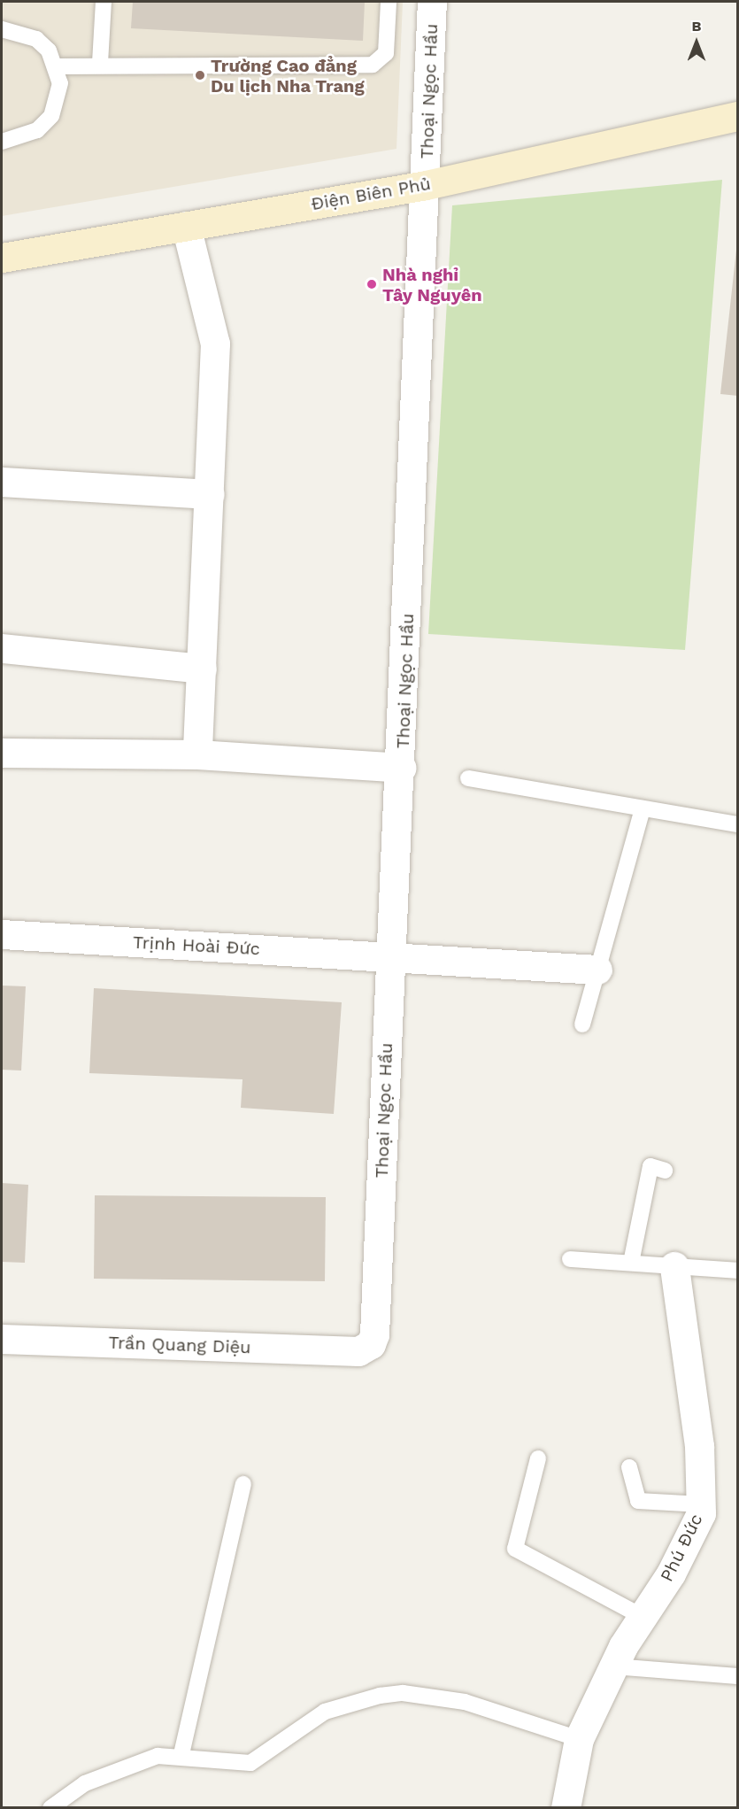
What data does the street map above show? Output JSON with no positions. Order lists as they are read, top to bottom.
{
  "streets": {
    "street": [
      "Thoại Ngọc Hầu",
      "Điện Biên Phủ",
      "Trịnh Hoài Đức",
      "Trần Quang Diệu",
      "Phú Đức"
    ]
  },
  "crossings": [
    ["Thoại Ngọc Hầu", "Điện Biên Phủ"],
    ["Thoại Ngọc Hầu", "Trịnh Hoài Đức"],
    ["Thoại Ngọc Hầu", "Trần Quang Diệu"]
  ],
  "places": ["Trường Cao đẳng Du lịch Nha Trang", "Nhà nghỉ Tây Nguyên"],
  "north": "top"
}
